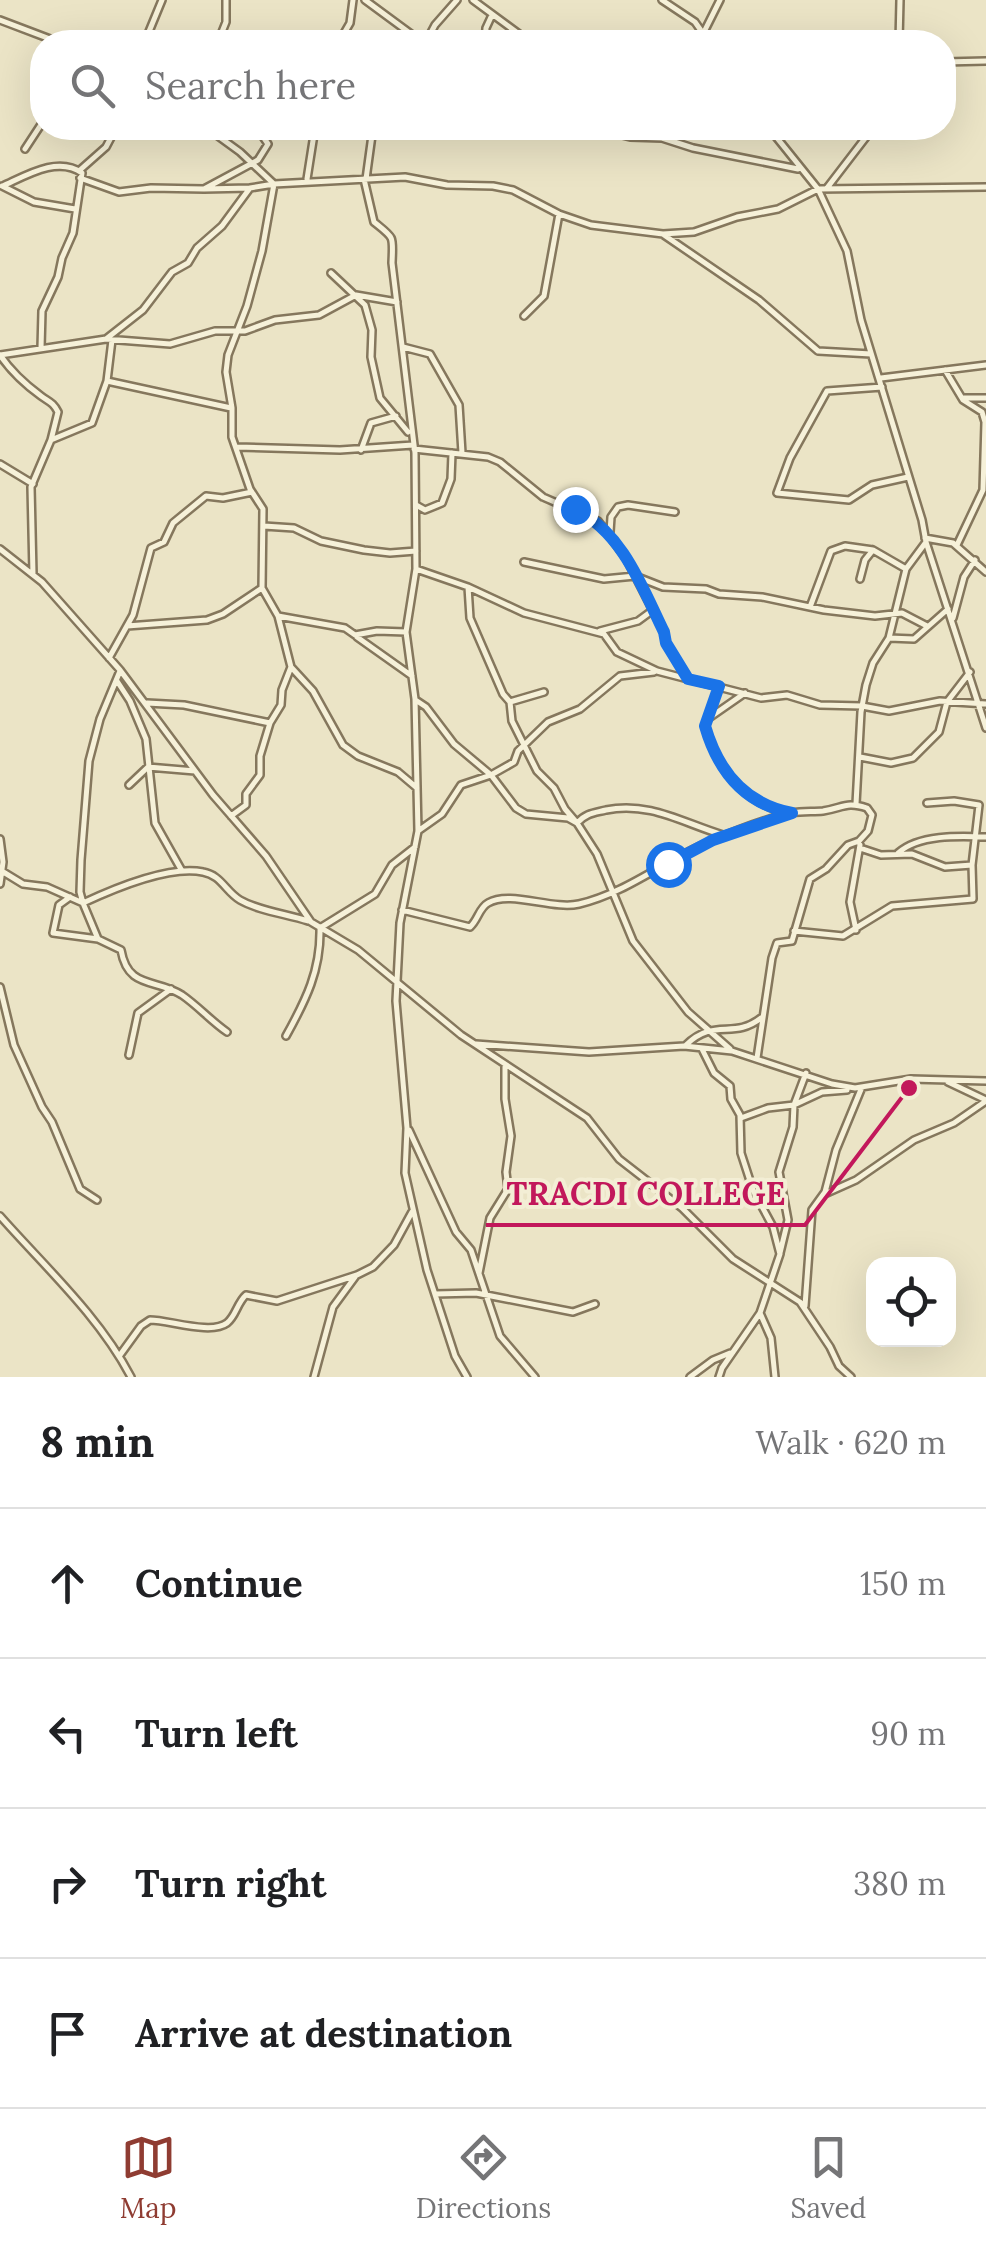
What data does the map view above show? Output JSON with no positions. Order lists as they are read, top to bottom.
{
  "places": ["TRACDI COLLEGE"],
  "page": {
    "search": "Search here",
    "heading": ["8 min", "Walk · 620 m"],
    "list": [
      ["Continue", "150 m"],
      ["Turn left", "90 m"],
      ["Turn right", "380 m"],
      "Arrive at destination"
    ],
    "nav": ["Map", "Directions", "Saved"]
  }
}
